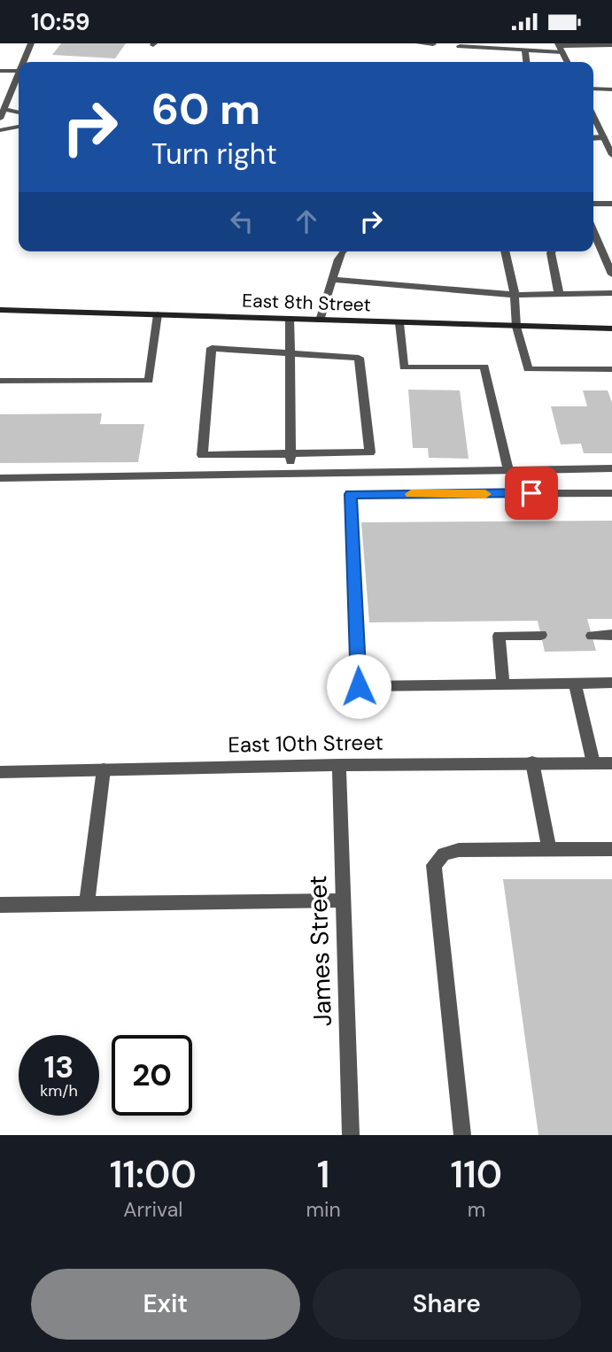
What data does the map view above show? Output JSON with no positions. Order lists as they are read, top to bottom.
{
  "streets": {
    "street": ["East 8th Street", "East 10th Street", "James Street"]
  },
  "crossings": [
    ["East 10th Street", "James Street"]
  ],
  "page": {
    "status": "10:59",
    "turn": ["60 m", "Turn right"],
    "speed": "13 km/h",
    "limit": "20",
    "eta": [
      "11:00",
      "Arrival",
      "1",
      "min",
      "110",
      "m"
    ],
    "buttons": ["Exit", "Share"]
  }
}
